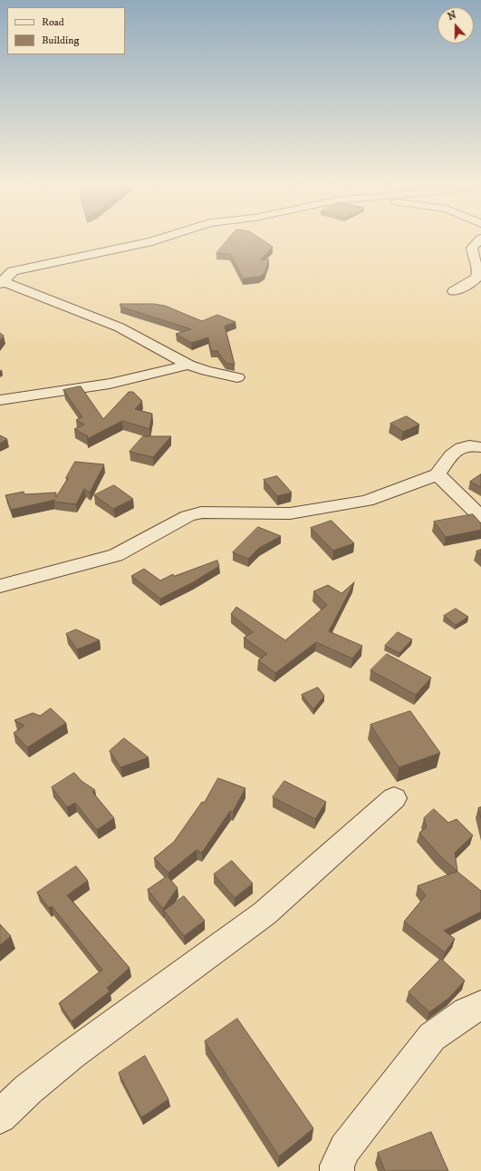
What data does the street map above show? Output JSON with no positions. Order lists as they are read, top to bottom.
{
  "legend": ["Road", "Building"],
  "north": "top"
}
